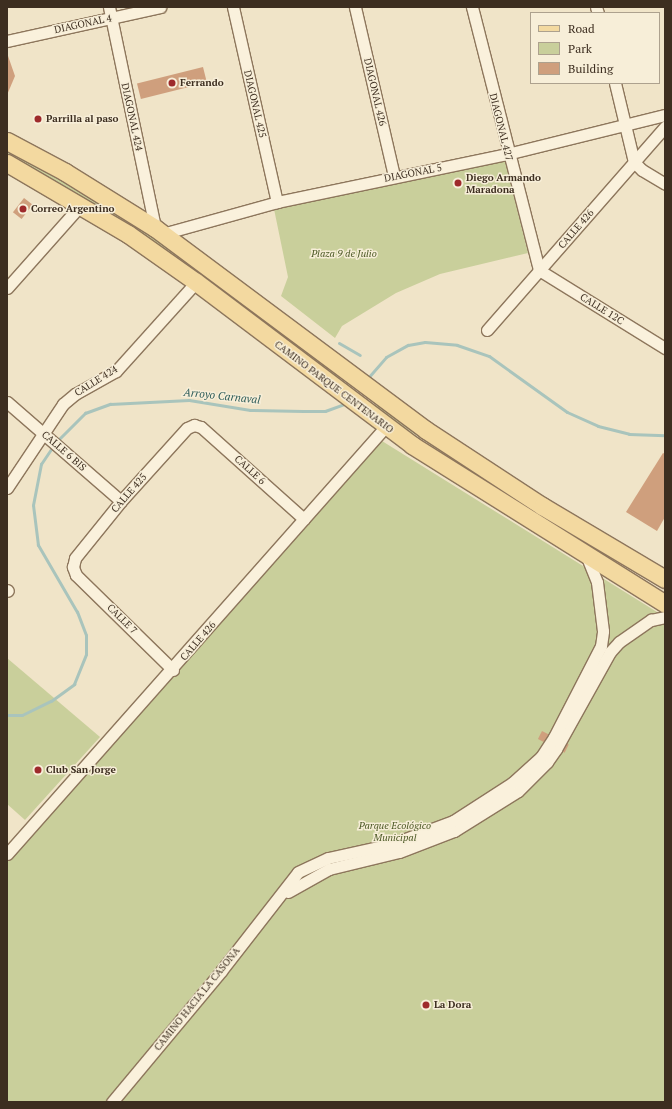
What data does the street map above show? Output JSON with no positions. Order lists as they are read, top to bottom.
{
  "streets": {
    "main road": ["CAMINO PARQUE CENTENARIO"],
    "street": [
      "DIAGONAL 4",
      "DIAGONAL 426",
      "DIAGONAL 425",
      "DIAGONAL 424",
      "DIAGONAL 427",
      "DIAGONAL 5",
      "CALLE 426",
      "CALLE 12C",
      "CALLE 424",
      "CALLE 6 BIS",
      "CALLE 6",
      "CALLE 425",
      "CALLE 7",
      "CAMINO HACIA LA CASONA"
    ]
  },
  "crossings": [
    ["DIAGONAL 4", "DIAGONAL 424"],
    ["DIAGONAL 426", "DIAGONAL 5"],
    ["DIAGONAL 425", "DIAGONAL 5"],
    ["DIAGONAL 424", "DIAGONAL 5"],
    ["DIAGONAL 424", "CAMINO PARQUE CENTENARIO"],
    ["DIAGONAL 427", "DIAGONAL 5"],
    ["DIAGONAL 427", "CALLE 426"],
    ["DIAGONAL 427", "CALLE 12C"],
    ["DIAGONAL 5", "CAMINO PARQUE CENTENARIO"],
    ["CALLE 426", "CALLE 12C"],
    ["CALLE 426", "CAMINO PARQUE CENTENARIO"],
    ["CALLE 426", "CALLE 6"],
    ["CALLE 426", "CALLE 7"],
    ["CALLE 424", "CAMINO PARQUE CENTENARIO"],
    ["CALLE 424", "CALLE 6 BIS"],
    ["CAMINO PARQUE CENTENARIO", "CAMINO HACIA LA CASONA"],
    ["CALLE 6 BIS", "CALLE 425"],
    ["CALLE 6", "CALLE 425"],
    ["CALLE 425", "CALLE 7"]
  ],
  "water": ["Arroyo Carnaval"],
  "parks": ["Plaza 9 de Julio", "Parque Ecológico Municipal"],
  "places": [
    "Ferrando",
    "Parrilla al paso",
    "Diego Armando Maradona",
    "Correo Argentino",
    "Club San Jorge",
    "La Dora"
  ],
  "legend": ["Road", "Park", "Building"]
}
